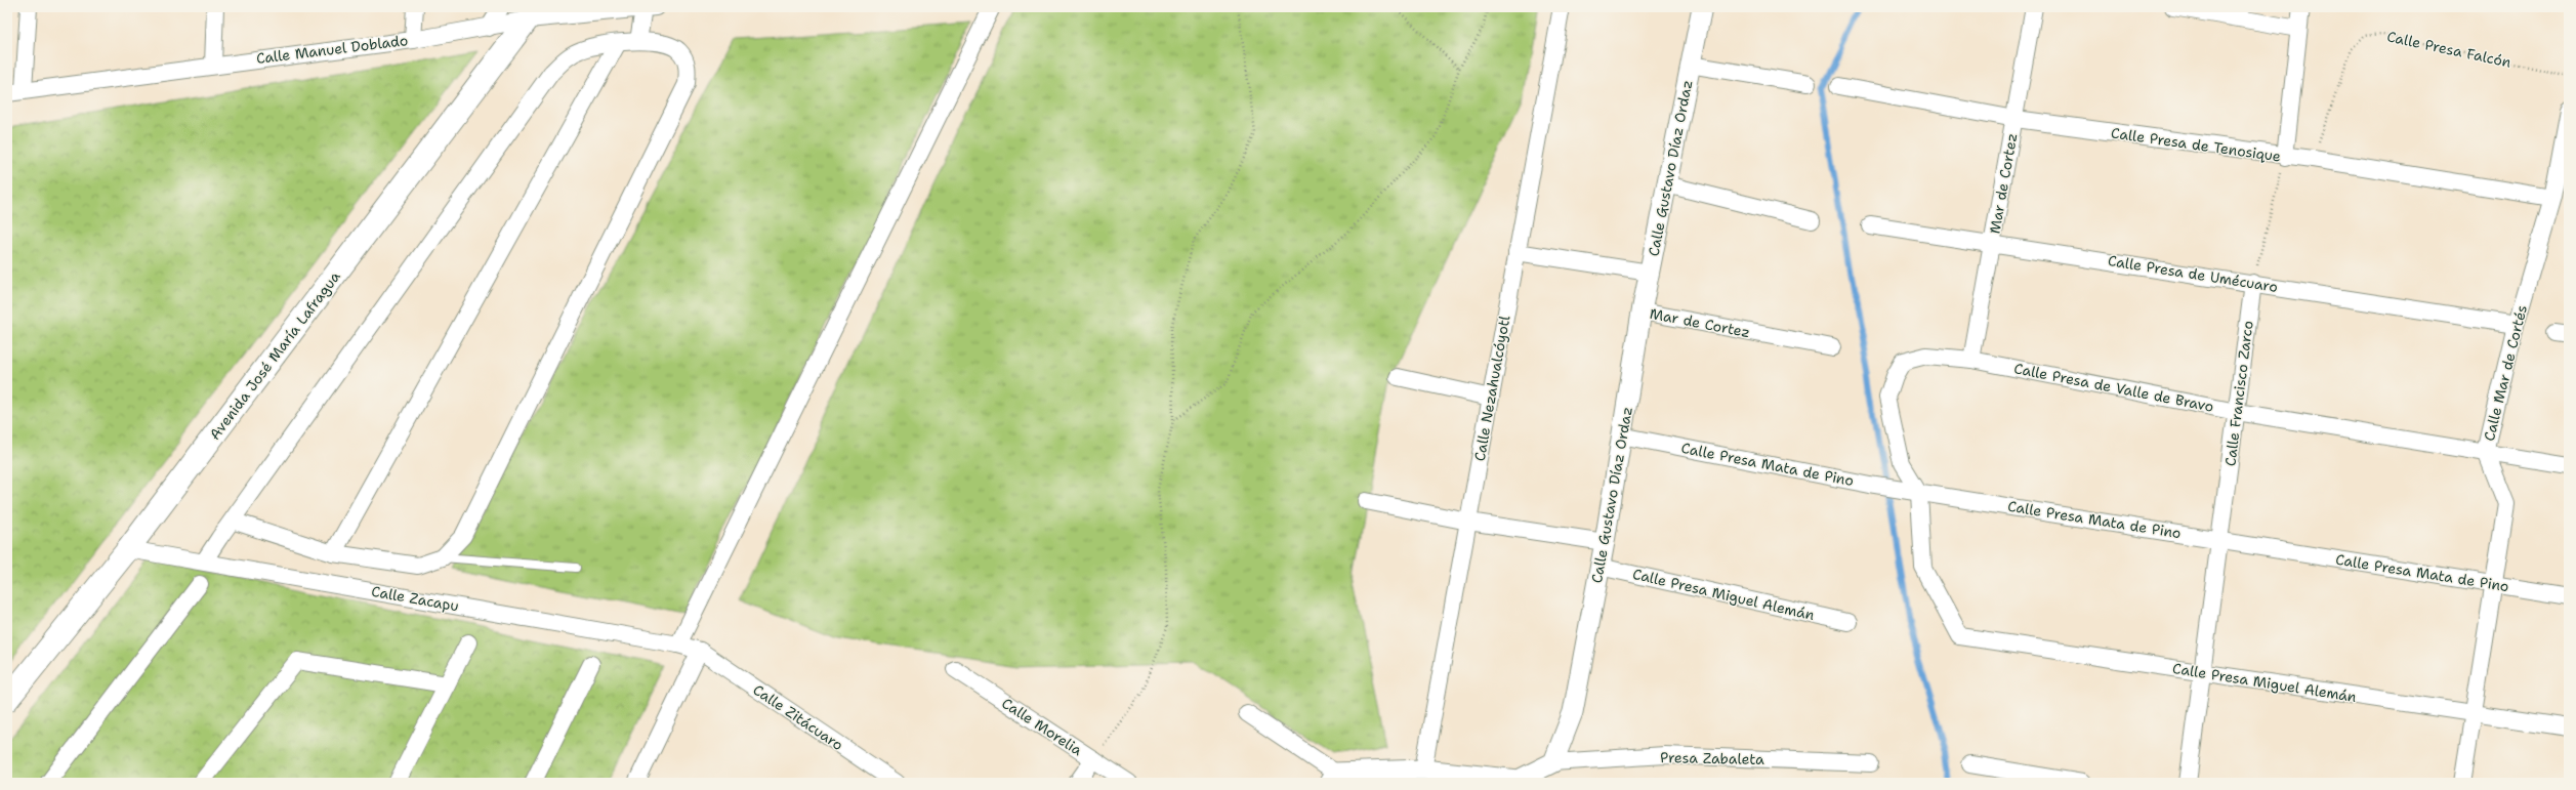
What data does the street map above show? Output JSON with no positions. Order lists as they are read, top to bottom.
{
  "streets": {
    "main road": ["Avenida José María Lafragua"],
    "street": [
      "Calle Manuel Doblado",
      "Calle Presa de Tenosique",
      "Calle Gustavo Díaz Ordaz",
      "Mar de Cortez",
      "Calle Presa de Umécuaro",
      "Calle Mar de Cortés",
      "Calle Presa de Valle de Bravo",
      "Calle Nezahualcóyotl",
      "Calle Francisco Zarco",
      "Calle Presa Mata de Pino",
      "Calle Presa Miguel Alemán",
      "Calle Zacapu",
      "Calle Zitácuaro",
      "Calle Morelia",
      "Presa Zabaleta"
    ],
    "path": ["Calle Presa Falcón"]
  },
  "crossings": [
    ["Calle Manuel Doblado", "Avenida José María Lafragua"],
    ["Calle Presa Falcón", "Calle Presa de Tenosique"],
    ["Calle Presa de Tenosique", "Mar de Cortez"],
    ["Calle Presa de Tenosique", "Calle Mar de Cortés"],
    ["Calle Gustavo Díaz Ordaz", "Mar de Cortez"],
    ["Calle Gustavo Díaz Ordaz", "Calle Presa Mata de Pino"],
    ["Calle Gustavo Díaz Ordaz", "Calle Presa Miguel Alemán"],
    ["Calle Gustavo Díaz Ordaz", "Presa Zabaleta"],
    ["Mar de Cortez", "Calle Presa de Umécuaro"],
    ["Mar de Cortez", "Calle Presa de Valle de Bravo"],
    ["Calle Presa de Umécuaro", "Calle Mar de Cortés"],
    ["Calle Presa de Umécuaro", "Calle Francisco Zarco"],
    ["Avenida José María Lafragua", "Calle Zacapu"],
    ["Calle Mar de Cortés", "Calle Presa de Valle de Bravo"],
    ["Calle Mar de Cortés", "Calle Presa Mata de Pino"],
    ["Calle Mar de Cortés", "Calle Presa Miguel Alemán"],
    ["Calle Presa de Valle de Bravo", "Calle Francisco Zarco"],
    ["Calle Presa de Valle de Bravo", "Calle Presa Mata de Pino"],
    ["Calle Presa de Valle de Bravo", "Calle Presa Miguel Alemán"],
    ["Calle Francisco Zarco", "Calle Presa Mata de Pino"],
    ["Calle Francisco Zarco", "Calle Presa Miguel Alemán"],
    ["Calle Presa Mata de Pino", "Calle Presa Miguel Alemán"],
    ["Calle Zacapu", "Calle Zitácuaro"]
  ]
}
